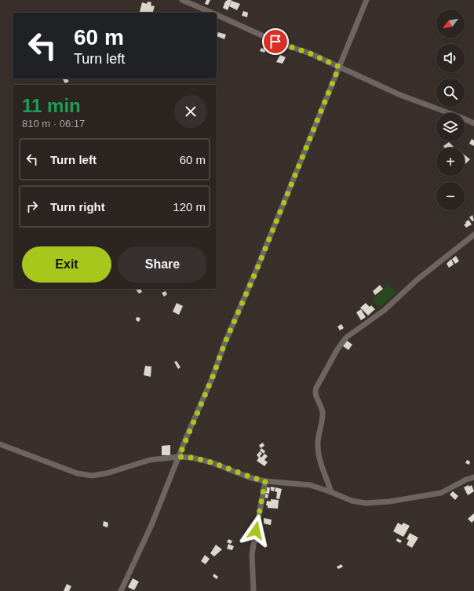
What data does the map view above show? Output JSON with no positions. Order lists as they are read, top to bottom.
{
  "north": "bottom left",
  "page": {
    "map_buttons": ["+", "−"],
    "turn": ["60 m", "Turn left"],
    "heading": ["11 min", "810 m · 06:17"],
    "list": [
      {
        "name": "Turn left",
        "value": "60 m"
      },
      {
        "name": "Turn right",
        "value": "120 m"
      }
    ],
    "buttons": ["Exit", "Share"]
  }
}
